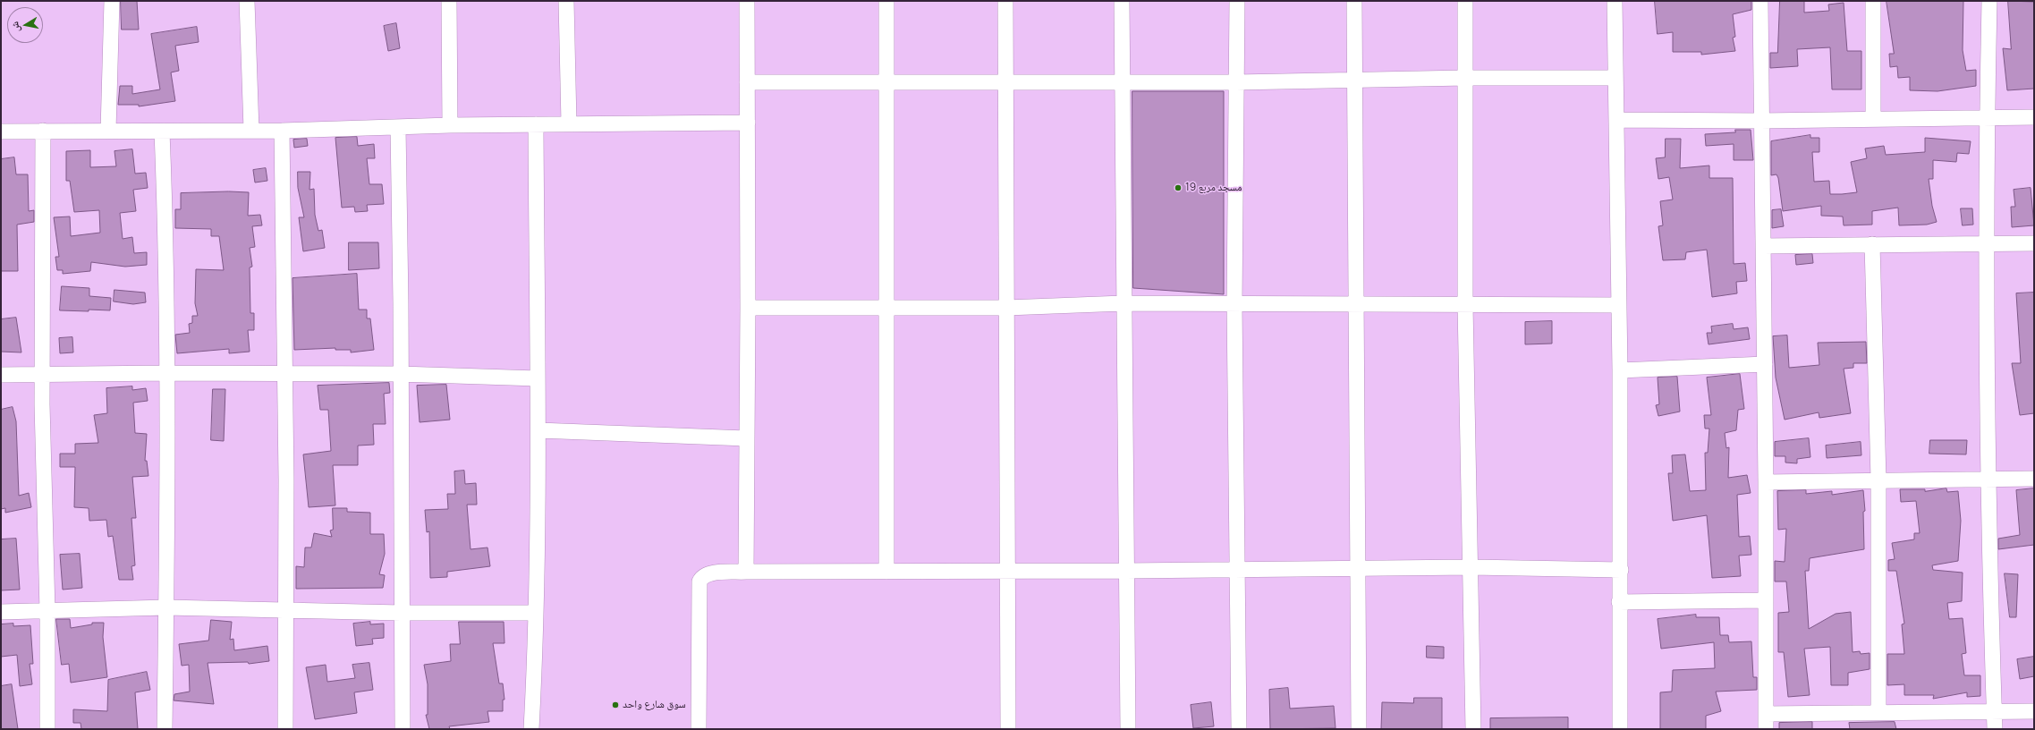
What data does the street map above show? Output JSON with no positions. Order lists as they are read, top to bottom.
{
  "places": ["مسجد مربع 19", "سوق شارع واحد"],
  "north": "left"
}
